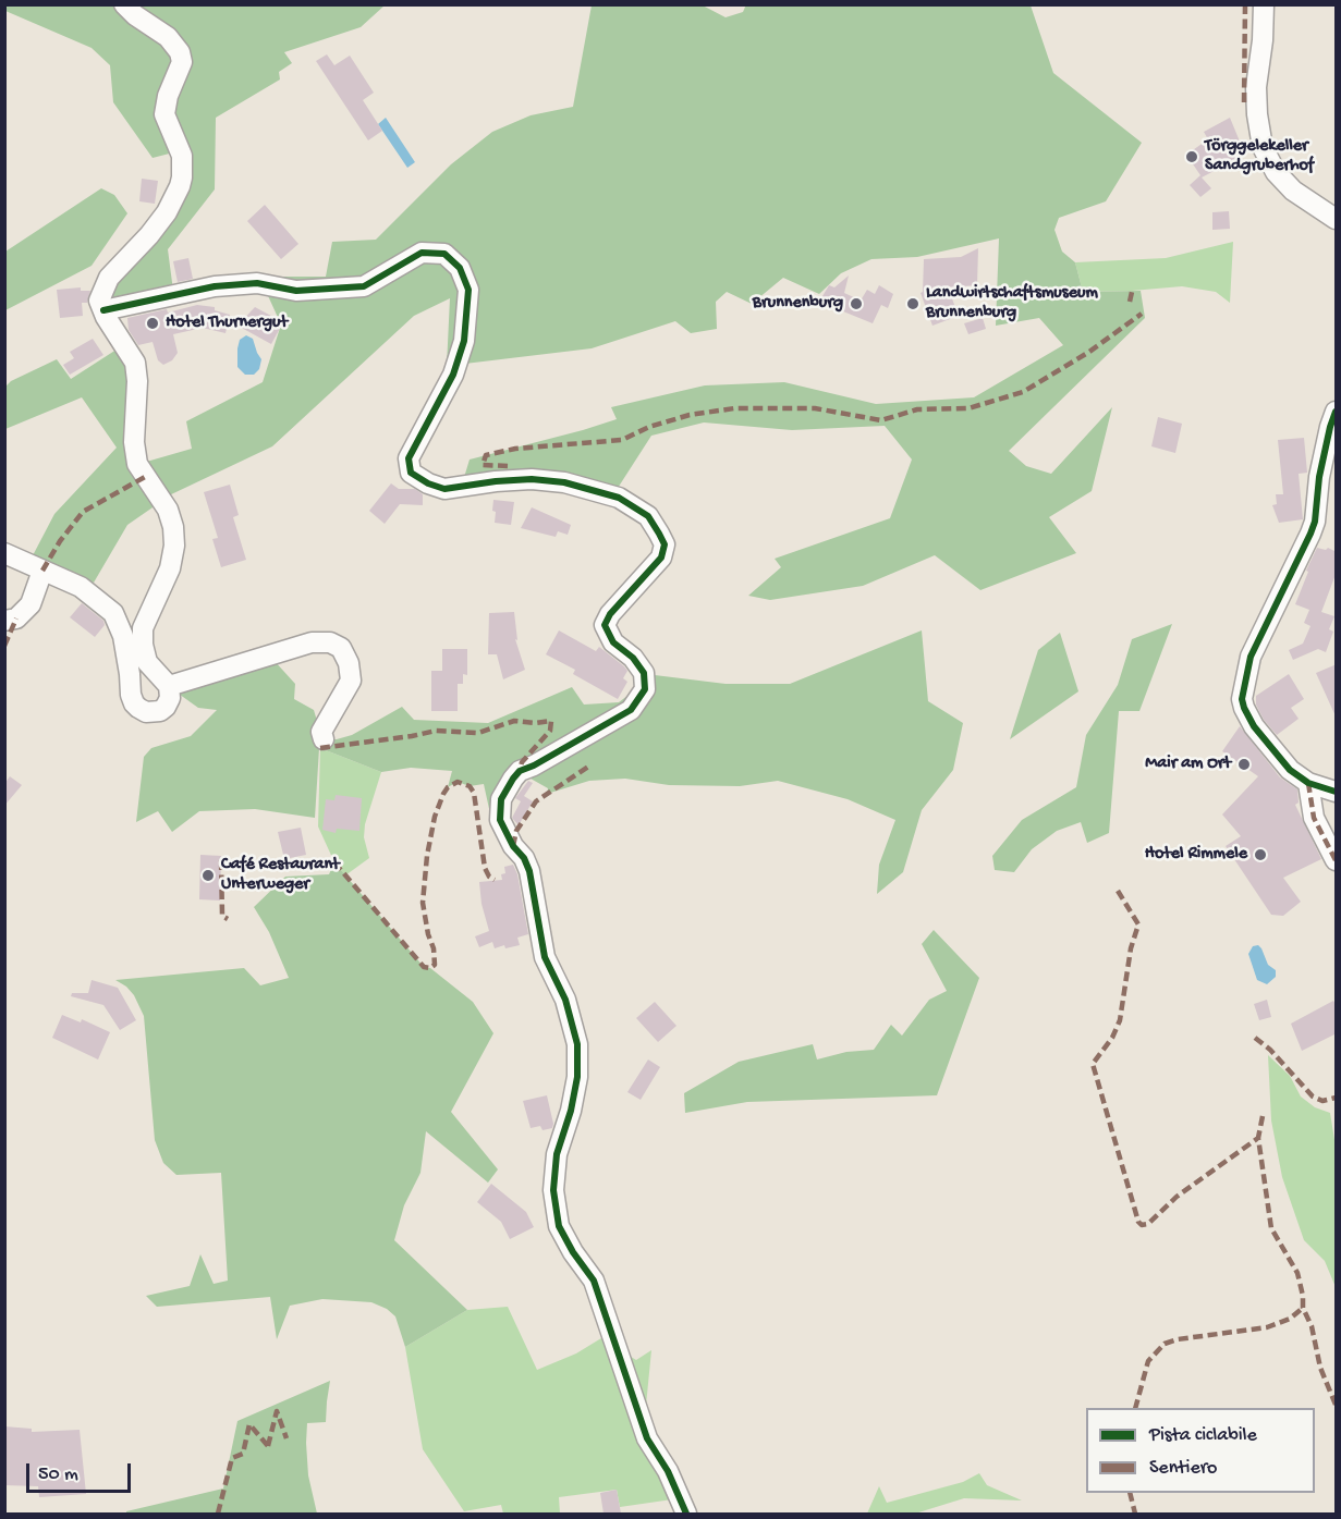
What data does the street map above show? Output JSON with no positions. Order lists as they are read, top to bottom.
{
  "places": [
    "Törggelekeller Sandgruberhof",
    "Brunnenburg",
    "Landwirtschaftsmuseum Brunnenburg",
    "Hotel Thurnergut",
    "Mair am Ort",
    "Hotel Rimmele",
    "Café Restaurant Unterweger"
  ],
  "legend": ["Pista ciclabile", "Sentiero"],
  "scale_bar": "50 m"
}
